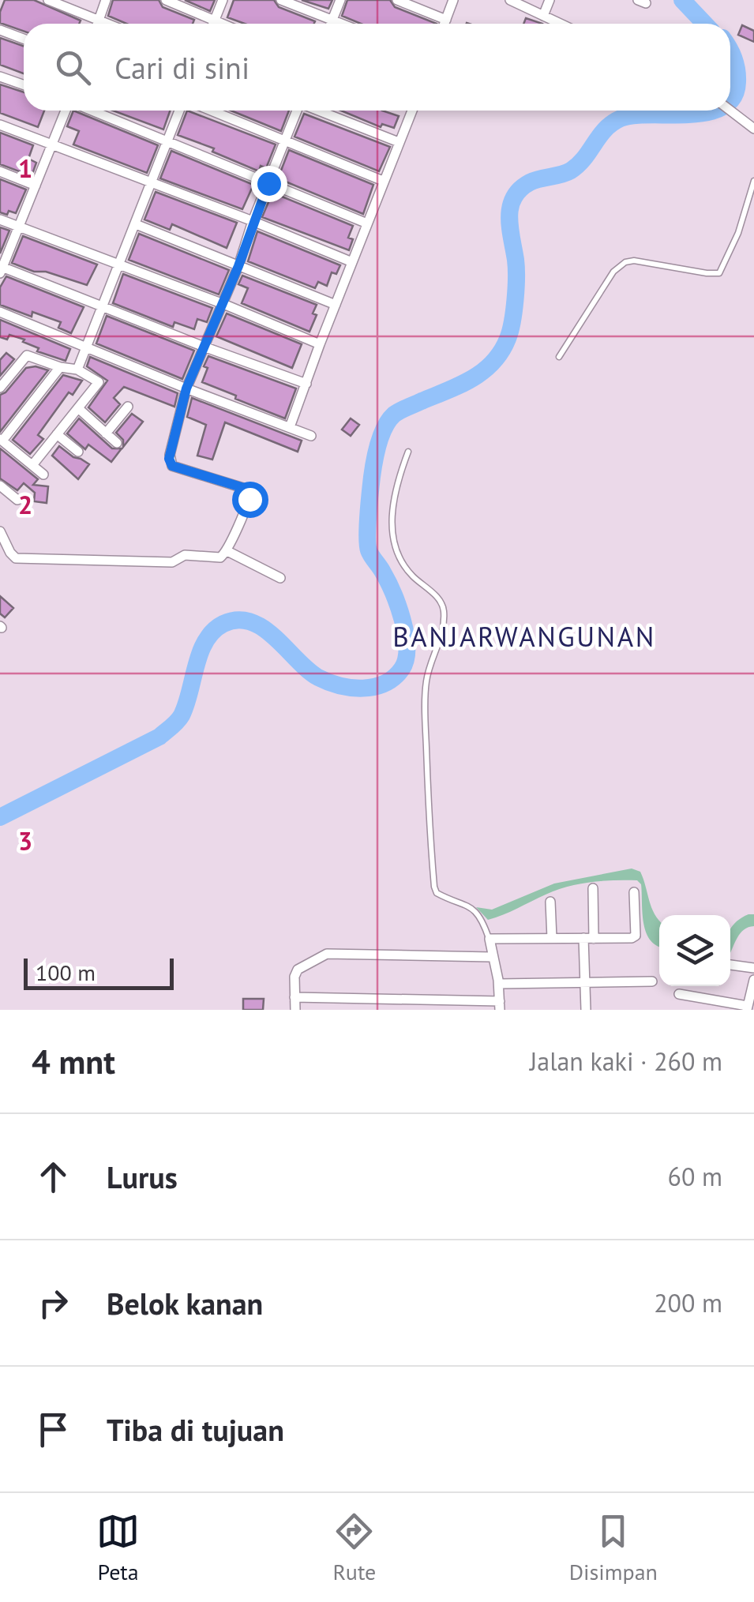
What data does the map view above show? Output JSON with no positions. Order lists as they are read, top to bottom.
{
  "districts": ["BANJARWANGUNAN"],
  "scale_bar": "100 m",
  "page": {
    "search": "Cari di sini",
    "scale": "100 m",
    "heading": ["4 mnt", "Jalan kaki · 260 m"],
    "list": [
      ["Lurus", "60 m"],
      ["Belok kanan", "200 m"],
      "Tiba di tujuan"
    ],
    "nav": ["Peta", "Rute", "Disimpan"]
  },
  "grid": {
    "rows": ["1", "2", "3"]
  }
}
